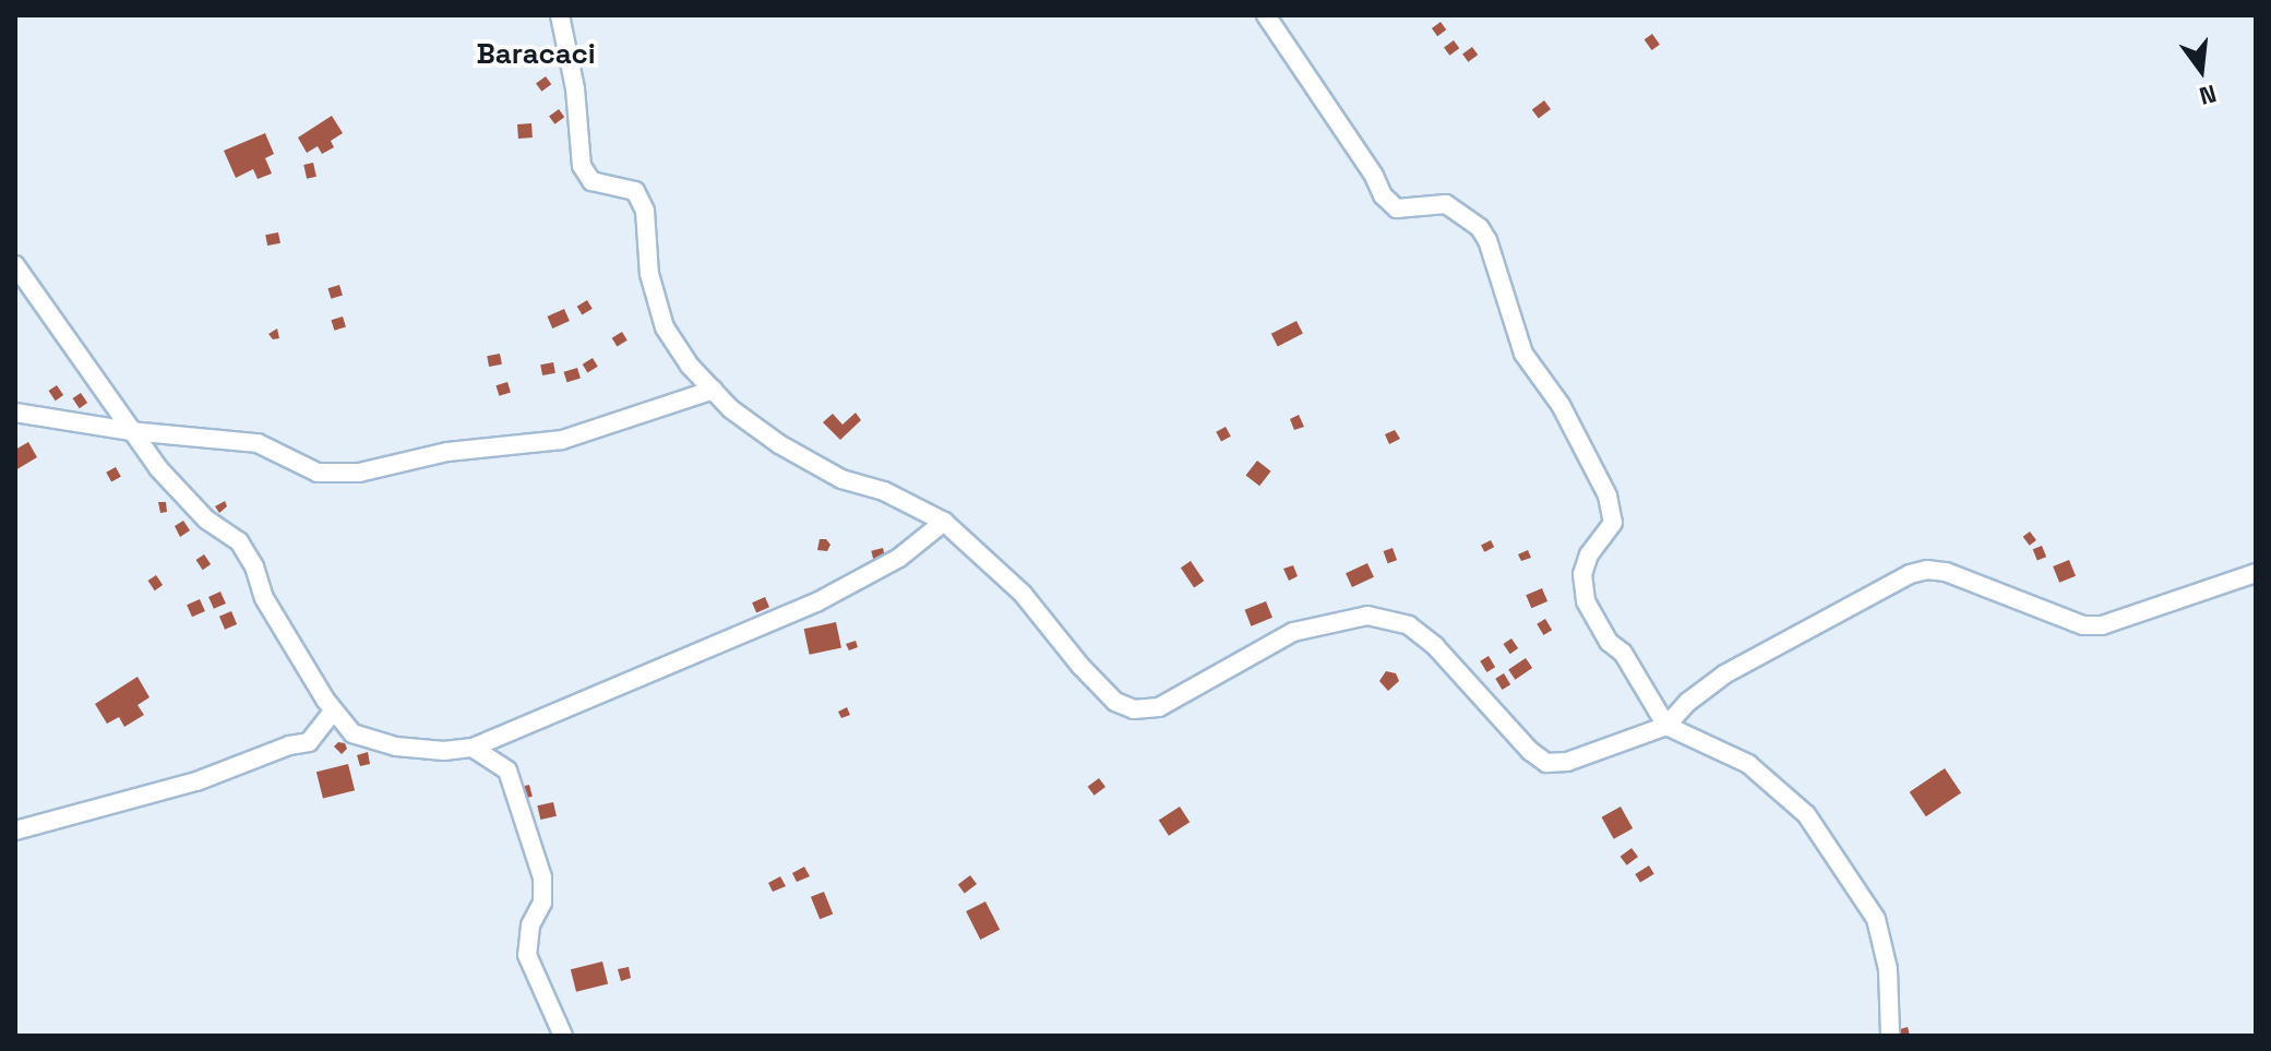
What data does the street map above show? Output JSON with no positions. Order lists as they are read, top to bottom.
{
  "districts": ["Baracaci"],
  "north": "bottom"
}
